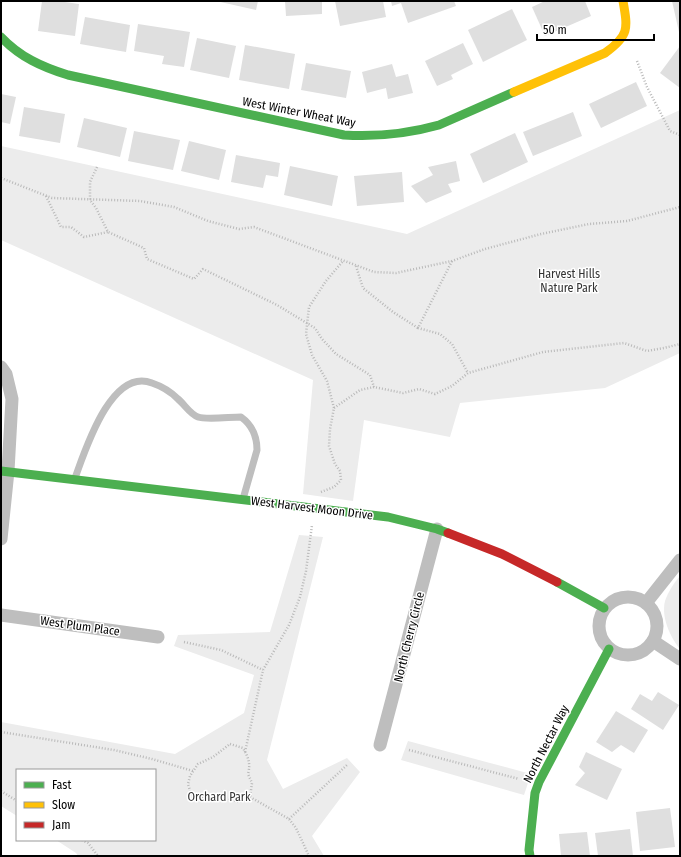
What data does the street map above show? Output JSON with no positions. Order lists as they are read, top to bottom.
{
  "streets": {
    "street": [
      "West Winter Wheat Way",
      "West Harvest Moon Drive",
      "West Plum Place",
      "North Cherry Circle",
      "North Nectar Way"
    ]
  },
  "crossings": [
    ["West Harvest Moon Drive", "North Cherry Circle"],
    ["West Harvest Moon Drive", "North Nectar Way"]
  ],
  "parks": ["Harvest Hills Nature Park", "Orchard Park"],
  "legend": ["Fast", "Slow", "Jam"],
  "scale_bar": "50 m"
}
